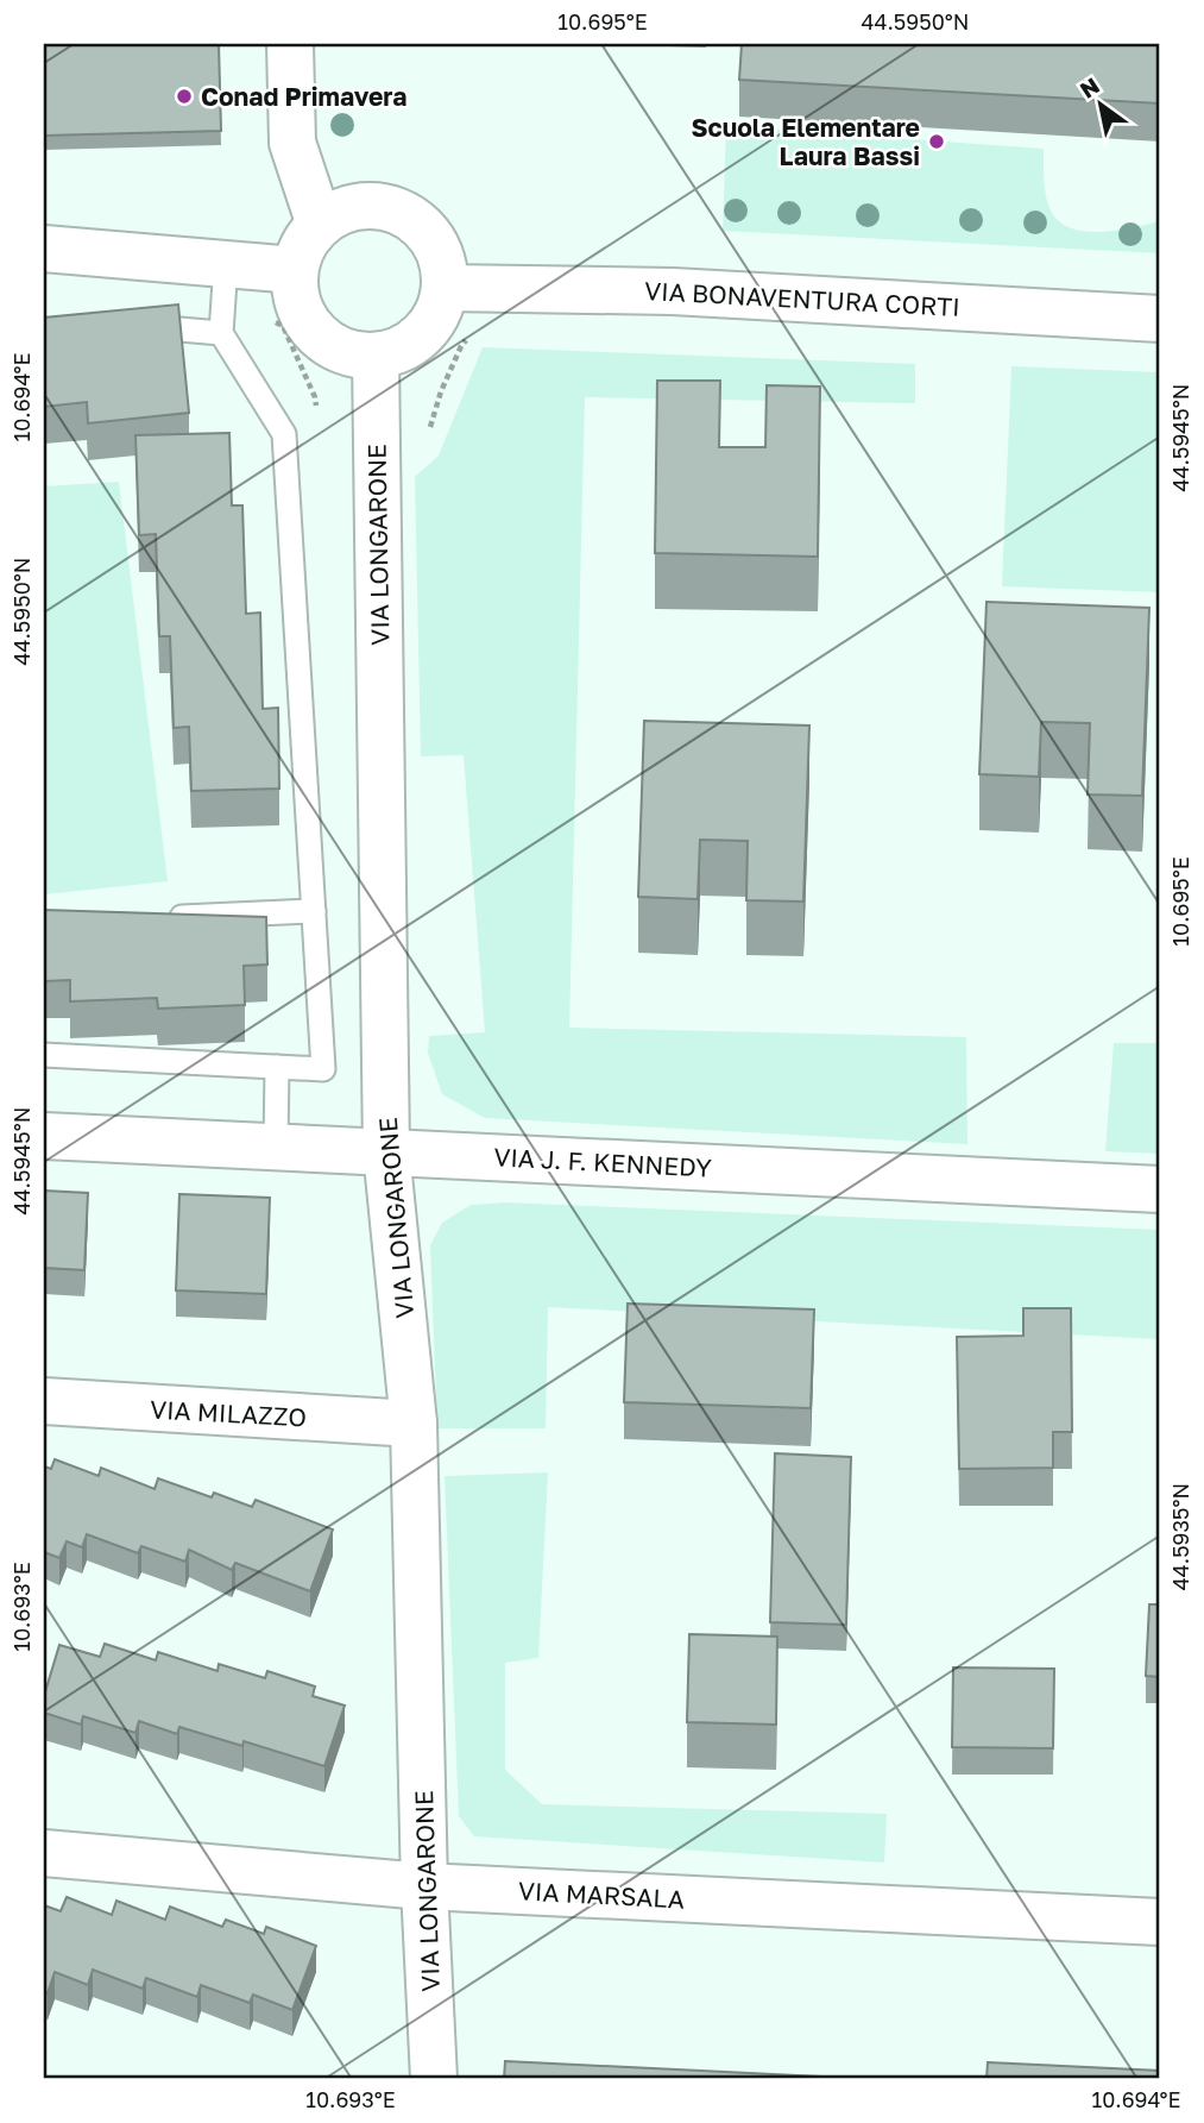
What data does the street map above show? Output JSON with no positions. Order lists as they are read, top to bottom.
{
  "streets": {
    "street": [
      "VIA BONAVENTURA CORTI",
      "VIA LONGARONE",
      "VIA J. F. KENNEDY",
      "VIA MILAZZO",
      "VIA MARSALA"
    ]
  },
  "crossings": [
    ["VIA BONAVENTURA CORTI", "VIA LONGARONE"],
    ["VIA LONGARONE", "VIA J. F. KENNEDY"],
    ["VIA LONGARONE", "VIA MILAZZO"],
    ["VIA LONGARONE", "VIA MARSALA"]
  ],
  "places": ["Conad Primavera", "Scuola Elementare Laura Bassi"],
  "north": "top left",
  "coordinates": [
    "10.695°E",
    "44.5950°N",
    "10.694°E",
    "44.5945°N",
    "44.5935°N",
    "10.693°E"
  ]
}
